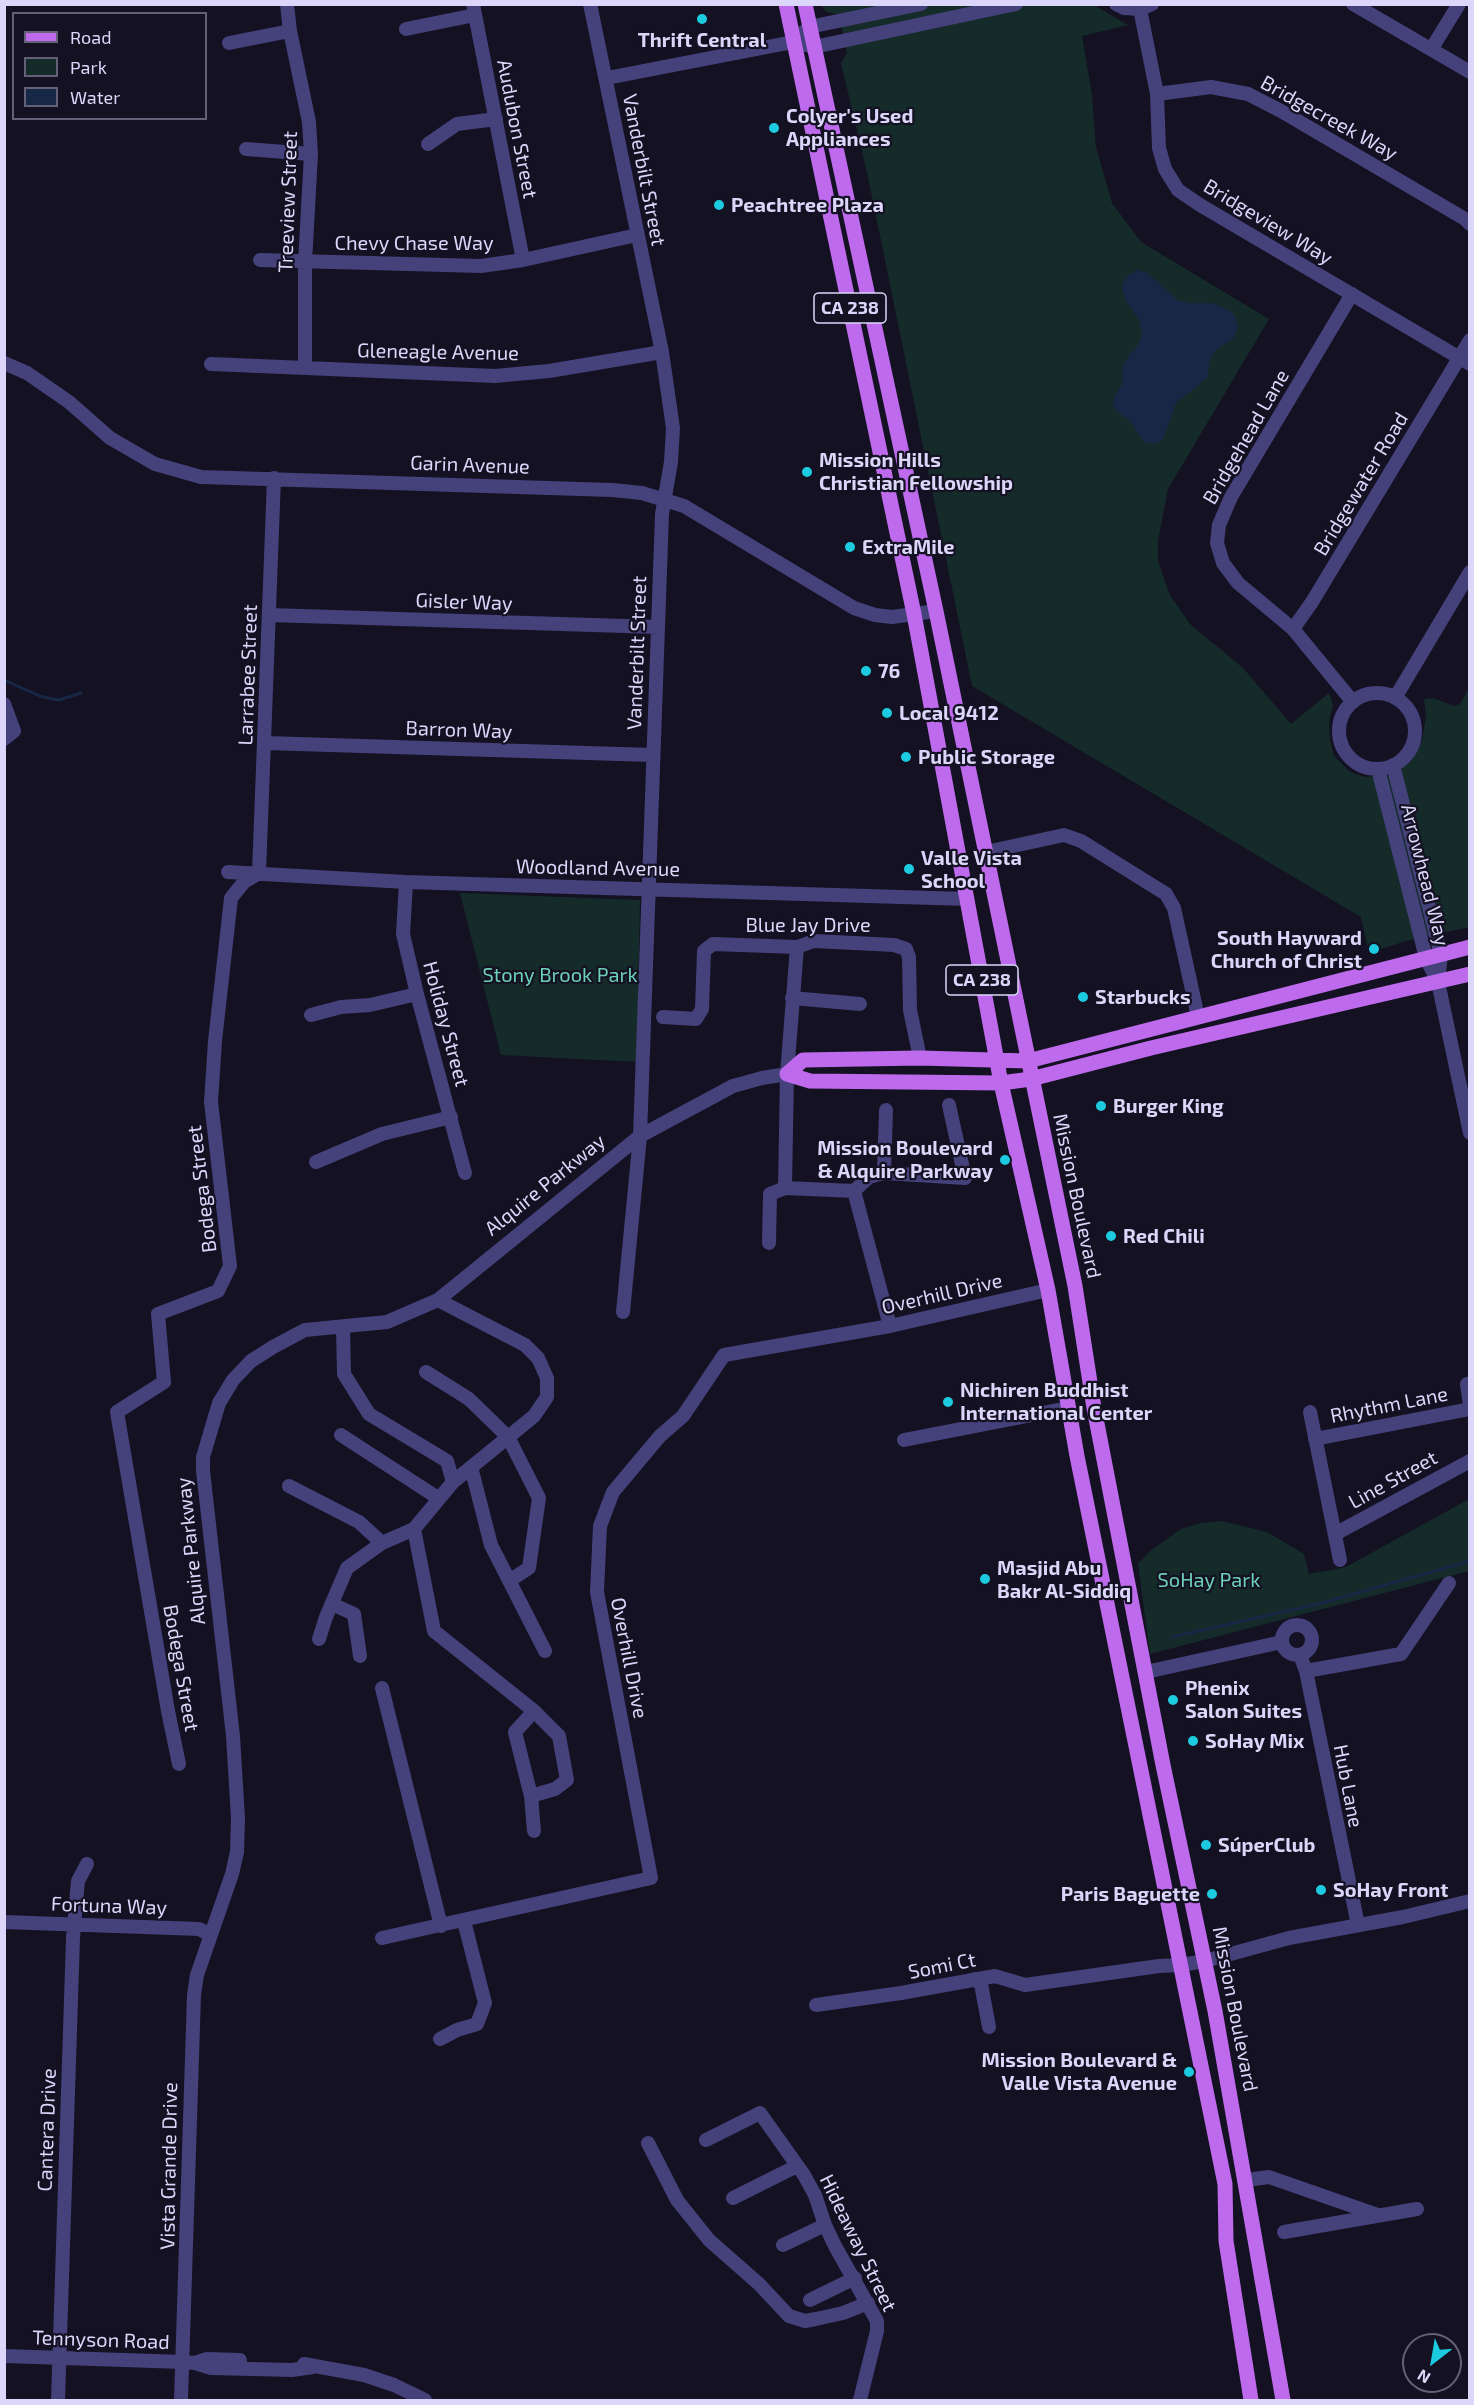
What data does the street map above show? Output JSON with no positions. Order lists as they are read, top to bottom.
{
  "streets": {
    "main road": ["CA 238", "Alquire Parkway", "Mission Boulevard"],
    "street": [
      "Bridgecreek Way",
      "Audubon Street",
      "Vanderbilt Street",
      "Treeview Street",
      "Bridgeview Way",
      "Chevy Chase Way",
      "Gleneagle Avenue",
      "Bridgehead Lane",
      "Garin Avenue",
      "Bridgewater Road",
      "Gisler Way",
      "Larrabee Street",
      "Barron Way",
      "Woodland Avenue",
      "Arrowhead Way",
      "Blue Jay Drive",
      "Holiday Street",
      "Bodega Street",
      "Overhill Drive",
      "Rhythm Lane",
      "Line Street",
      "Hub Lane",
      "Fortuna Way",
      "Somi Ct",
      "Cantera Drive",
      "Vista Grande Drive",
      "Hideaway Street",
      "Tennyson Road"
    ]
  },
  "crossings": [
    ["Bridgecreek Way", "Bridgeview Way"],
    ["Audubon Street", "Chevy Chase Way"],
    ["Vanderbilt Street", "Chevy Chase Way"],
    ["Vanderbilt Street", "Gleneagle Avenue"],
    ["Vanderbilt Street", "Garin Avenue"],
    ["Vanderbilt Street", "Gisler Way"],
    ["Vanderbilt Street", "Barron Way"],
    ["Vanderbilt Street", "Woodland Avenue"],
    ["Vanderbilt Street", "Alquire Parkway"],
    ["Treeview Street", "Chevy Chase Way"],
    ["Treeview Street", "Gleneagle Avenue"],
    ["Bridgeview Way", "Bridgehead Lane"],
    ["Bridgeview Way", "Bridgewater Road"],
    ["CA 238", "Garin Avenue"],
    ["CA 238", "Woodland Avenue"],
    ["CA 238", "Alquire Parkway"],
    ["Bridgehead Lane", "Bridgewater Road"],
    ["Bridgehead Lane", "Arrowhead Way"],
    ["Garin Avenue", "Larrabee Street"],
    ["Garin Avenue", "Mission Boulevard"],
    ["Gisler Way", "Larrabee Street"],
    ["Larrabee Street", "Barron Way"],
    ["Larrabee Street", "Woodland Avenue"],
    ["Larrabee Street", "Bodega Street"],
    ["Woodland Avenue", "Holiday Street"],
    ["Woodland Avenue", "Bodega Street"],
    ["Arrowhead Way", "Alquire Parkway"],
    ["Blue Jay Drive", "Alquire Parkway"],
    ["Alquire Parkway", "Mission Boulevard"],
    ["Alquire Parkway", "Fortuna Way"],
    ["Alquire Parkway", "Vista Grande Drive"],
    ["Mission Boulevard", "Somi Ct"],
    ["Hub Lane", "Somi Ct"],
    ["Fortuna Way", "Cantera Drive"],
    ["Fortuna Way", "Vista Grande Drive"],
    ["Cantera Drive", "Tennyson Road"],
    ["Vista Grande Drive", "Tennyson Road"]
  ],
  "parks": ["Stony Brook Park", "SoHay Park"],
  "places": [
    "Thrift Central",
    "Colyer's Used Appliances",
    "Peachtree Plaza",
    "Mission Hills Christian Fellowship",
    "ExtraMile",
    "76",
    "Local 9412",
    "Public Storage",
    "Valle Vista School",
    "South Hayward Church of Christ",
    "Starbucks",
    "Burger King",
    "Mission Boulevard & Alquire Parkway",
    "Red Chili",
    "Nichiren Buddhist International Center",
    "Masjid Abu Bakr Al-Siddiq",
    "Phenix Salon Suites",
    "SoHay Mix",
    "SúperClub",
    "SoHay Front",
    "Paris Baguette",
    "Mission Boulevard & Valle Vista Avenue"
  ],
  "legend": ["Road", "Park", "Water"],
  "north": "bottom left"
}
